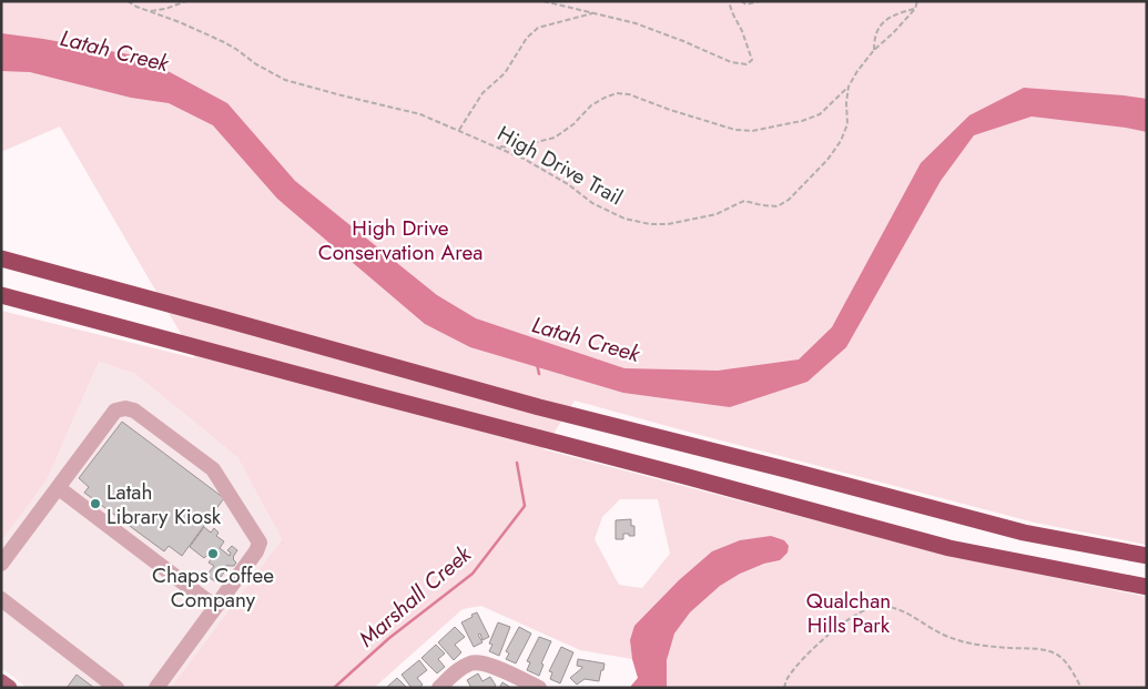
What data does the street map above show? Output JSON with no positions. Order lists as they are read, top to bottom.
{
  "streets": {
    "path": ["High Drive Trail"]
  },
  "water": ["Latah Creek", "Marshall Creek"],
  "parks": ["High Drive Conservation Area", "Qualchan Hills Park"],
  "places": ["Latah Library Kiosk", "Chaps Coffee Company"]
}
